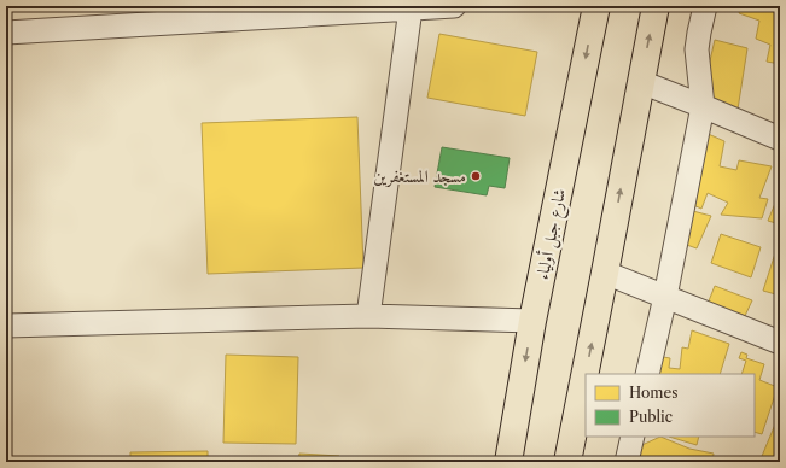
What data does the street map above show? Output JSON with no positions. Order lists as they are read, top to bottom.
{
  "streets": {
    "main road": ["شارع جبل أولياء"]
  },
  "places": ["مسجد المستغفرين"],
  "legend": ["Homes", "Public"]
}
